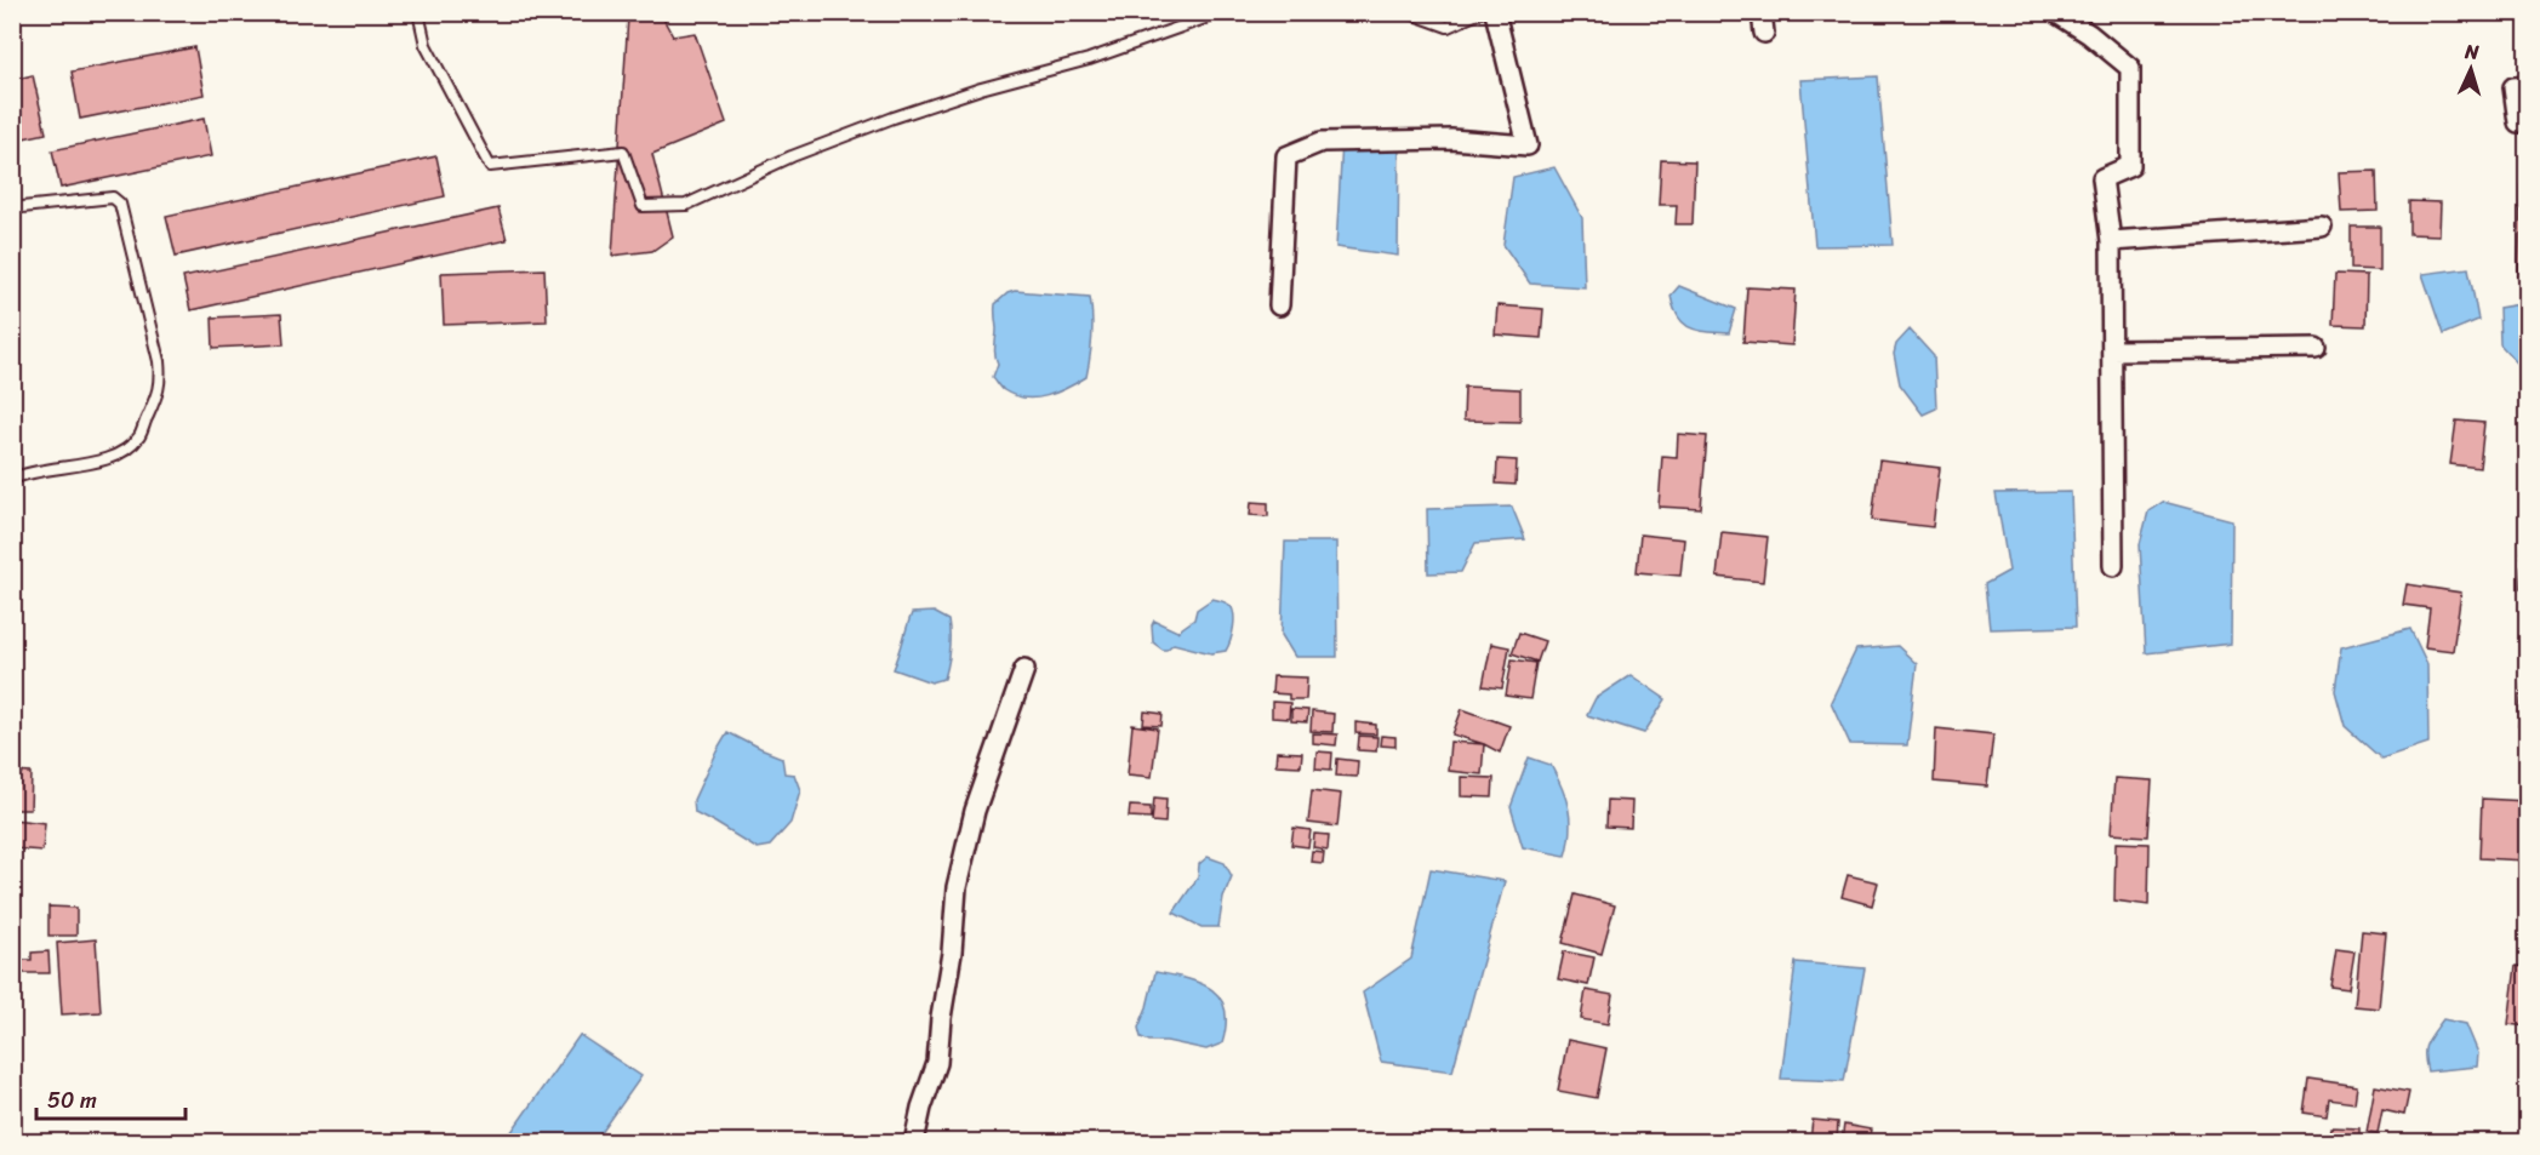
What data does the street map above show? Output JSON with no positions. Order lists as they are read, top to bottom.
{
  "scale_bar": "50 m",
  "north": "top"
}
